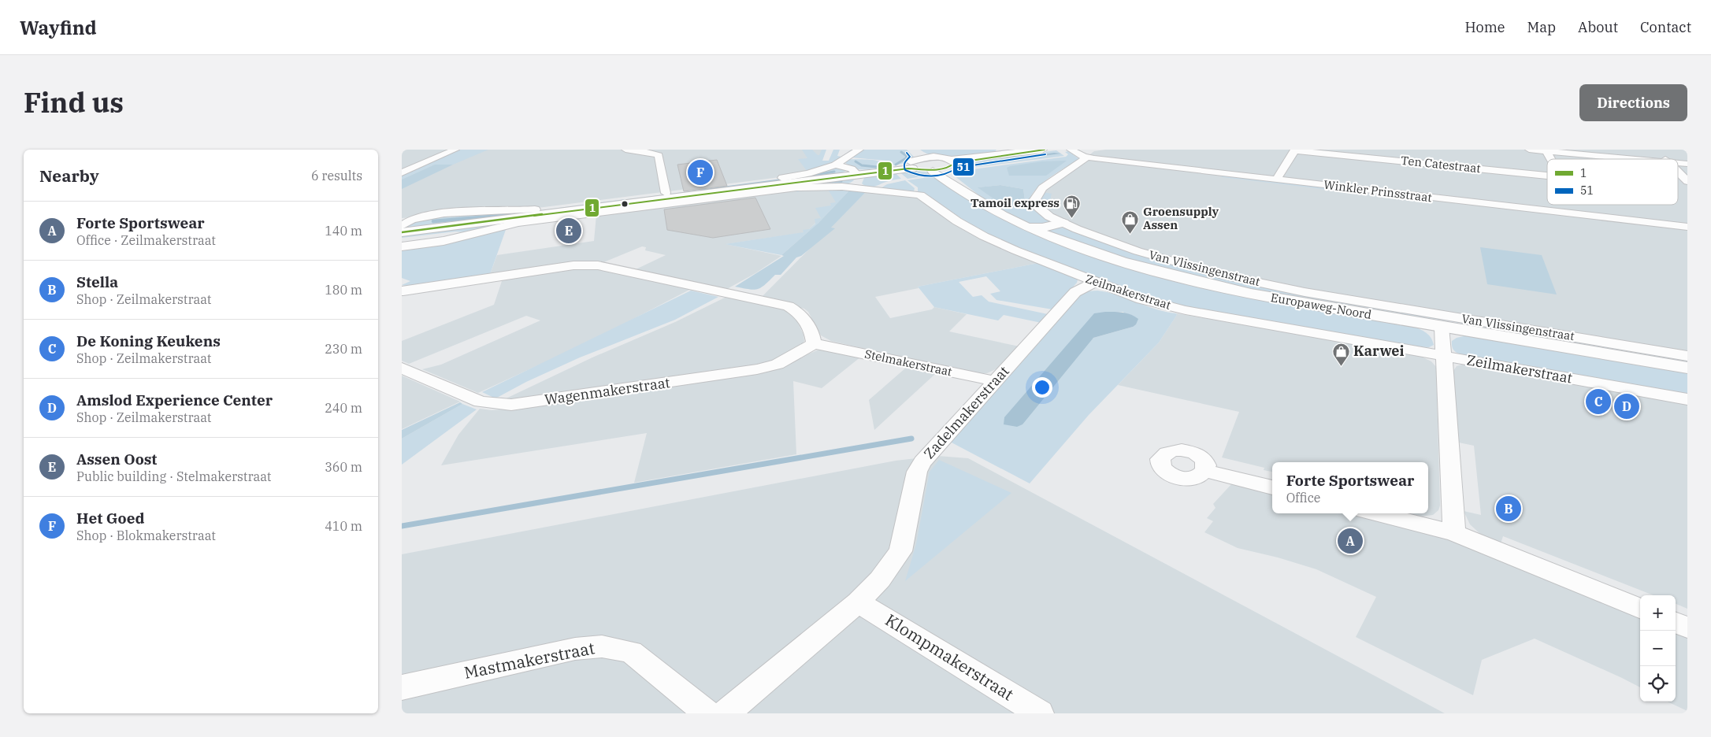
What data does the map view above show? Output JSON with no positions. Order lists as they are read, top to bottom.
{
  "streets": {
    "main road": ["Europaweg-Noord"],
    "street": [
      "Ten Catestraat",
      "Winkler Prinsstraat",
      "Van Vlissingenstraat",
      "Zeilmakerstraat",
      "Stelmakerstraat",
      "Wagenmakerstraat",
      "Zadelmakerstraat",
      "Klompmakerstraat",
      "Mastmakerstraat"
    ]
  },
  "crossings": [
    ["Winkler Prinsstraat", "Van Vlissingenstraat"],
    ["Zeilmakerstraat", "Europaweg-Noord"],
    ["Zeilmakerstraat", "Zadelmakerstraat"],
    ["Stelmakerstraat", "Wagenmakerstraat"],
    ["Stelmakerstraat", "Zadelmakerstraat"],
    ["Zadelmakerstraat", "Klompmakerstraat"]
  ],
  "places": {
    "fuel station": ["Tamoil express"],
    "shop": ["Groensupply Assen", "Karwei"]
  },
  "lines": ["transit line 1", "transit line 51"],
  "legend": ["1", "51"],
  "page": {
    "header": "Wayfind",
    "nav": [
      "Home",
      "Map",
      "About",
      "Contact"
    ],
    "title": "Find us",
    "buttons": "Directions",
    "heading": ["Nearby", "6 results"],
    "pins": [
      "F",
      "E",
      "C",
      "D",
      "B",
      "A"
    ],
    "list": [
      {
        "mark": "A",
        "name": "Forte Sportswear",
        "note": "Office · Zeilmakerstraat",
        "value": "140 m"
      },
      {
        "mark": "B",
        "name": "Stella",
        "note": "Shop · Zeilmakerstraat",
        "value": "180 m"
      },
      {
        "mark": "C",
        "name": "De Koning Keukens",
        "note": "Shop · Zeilmakerstraat",
        "value": "230 m"
      },
      {
        "mark": "D",
        "name": "Amslod Experience Center",
        "note": "Shop · Zeilmakerstraat",
        "value": "240 m"
      },
      {
        "mark": "E",
        "name": "Assen Oost",
        "note": "Public building · Stelmakerstraat",
        "value": "360 m"
      },
      {
        "mark": "F",
        "name": "Het Goed",
        "note": "Shop · Blokmakerstraat",
        "value": "410 m"
      }
    ],
    "popup": ["Forte Sportswear", "Office"],
    "map_buttons": ["+", "−"]
  }
}
